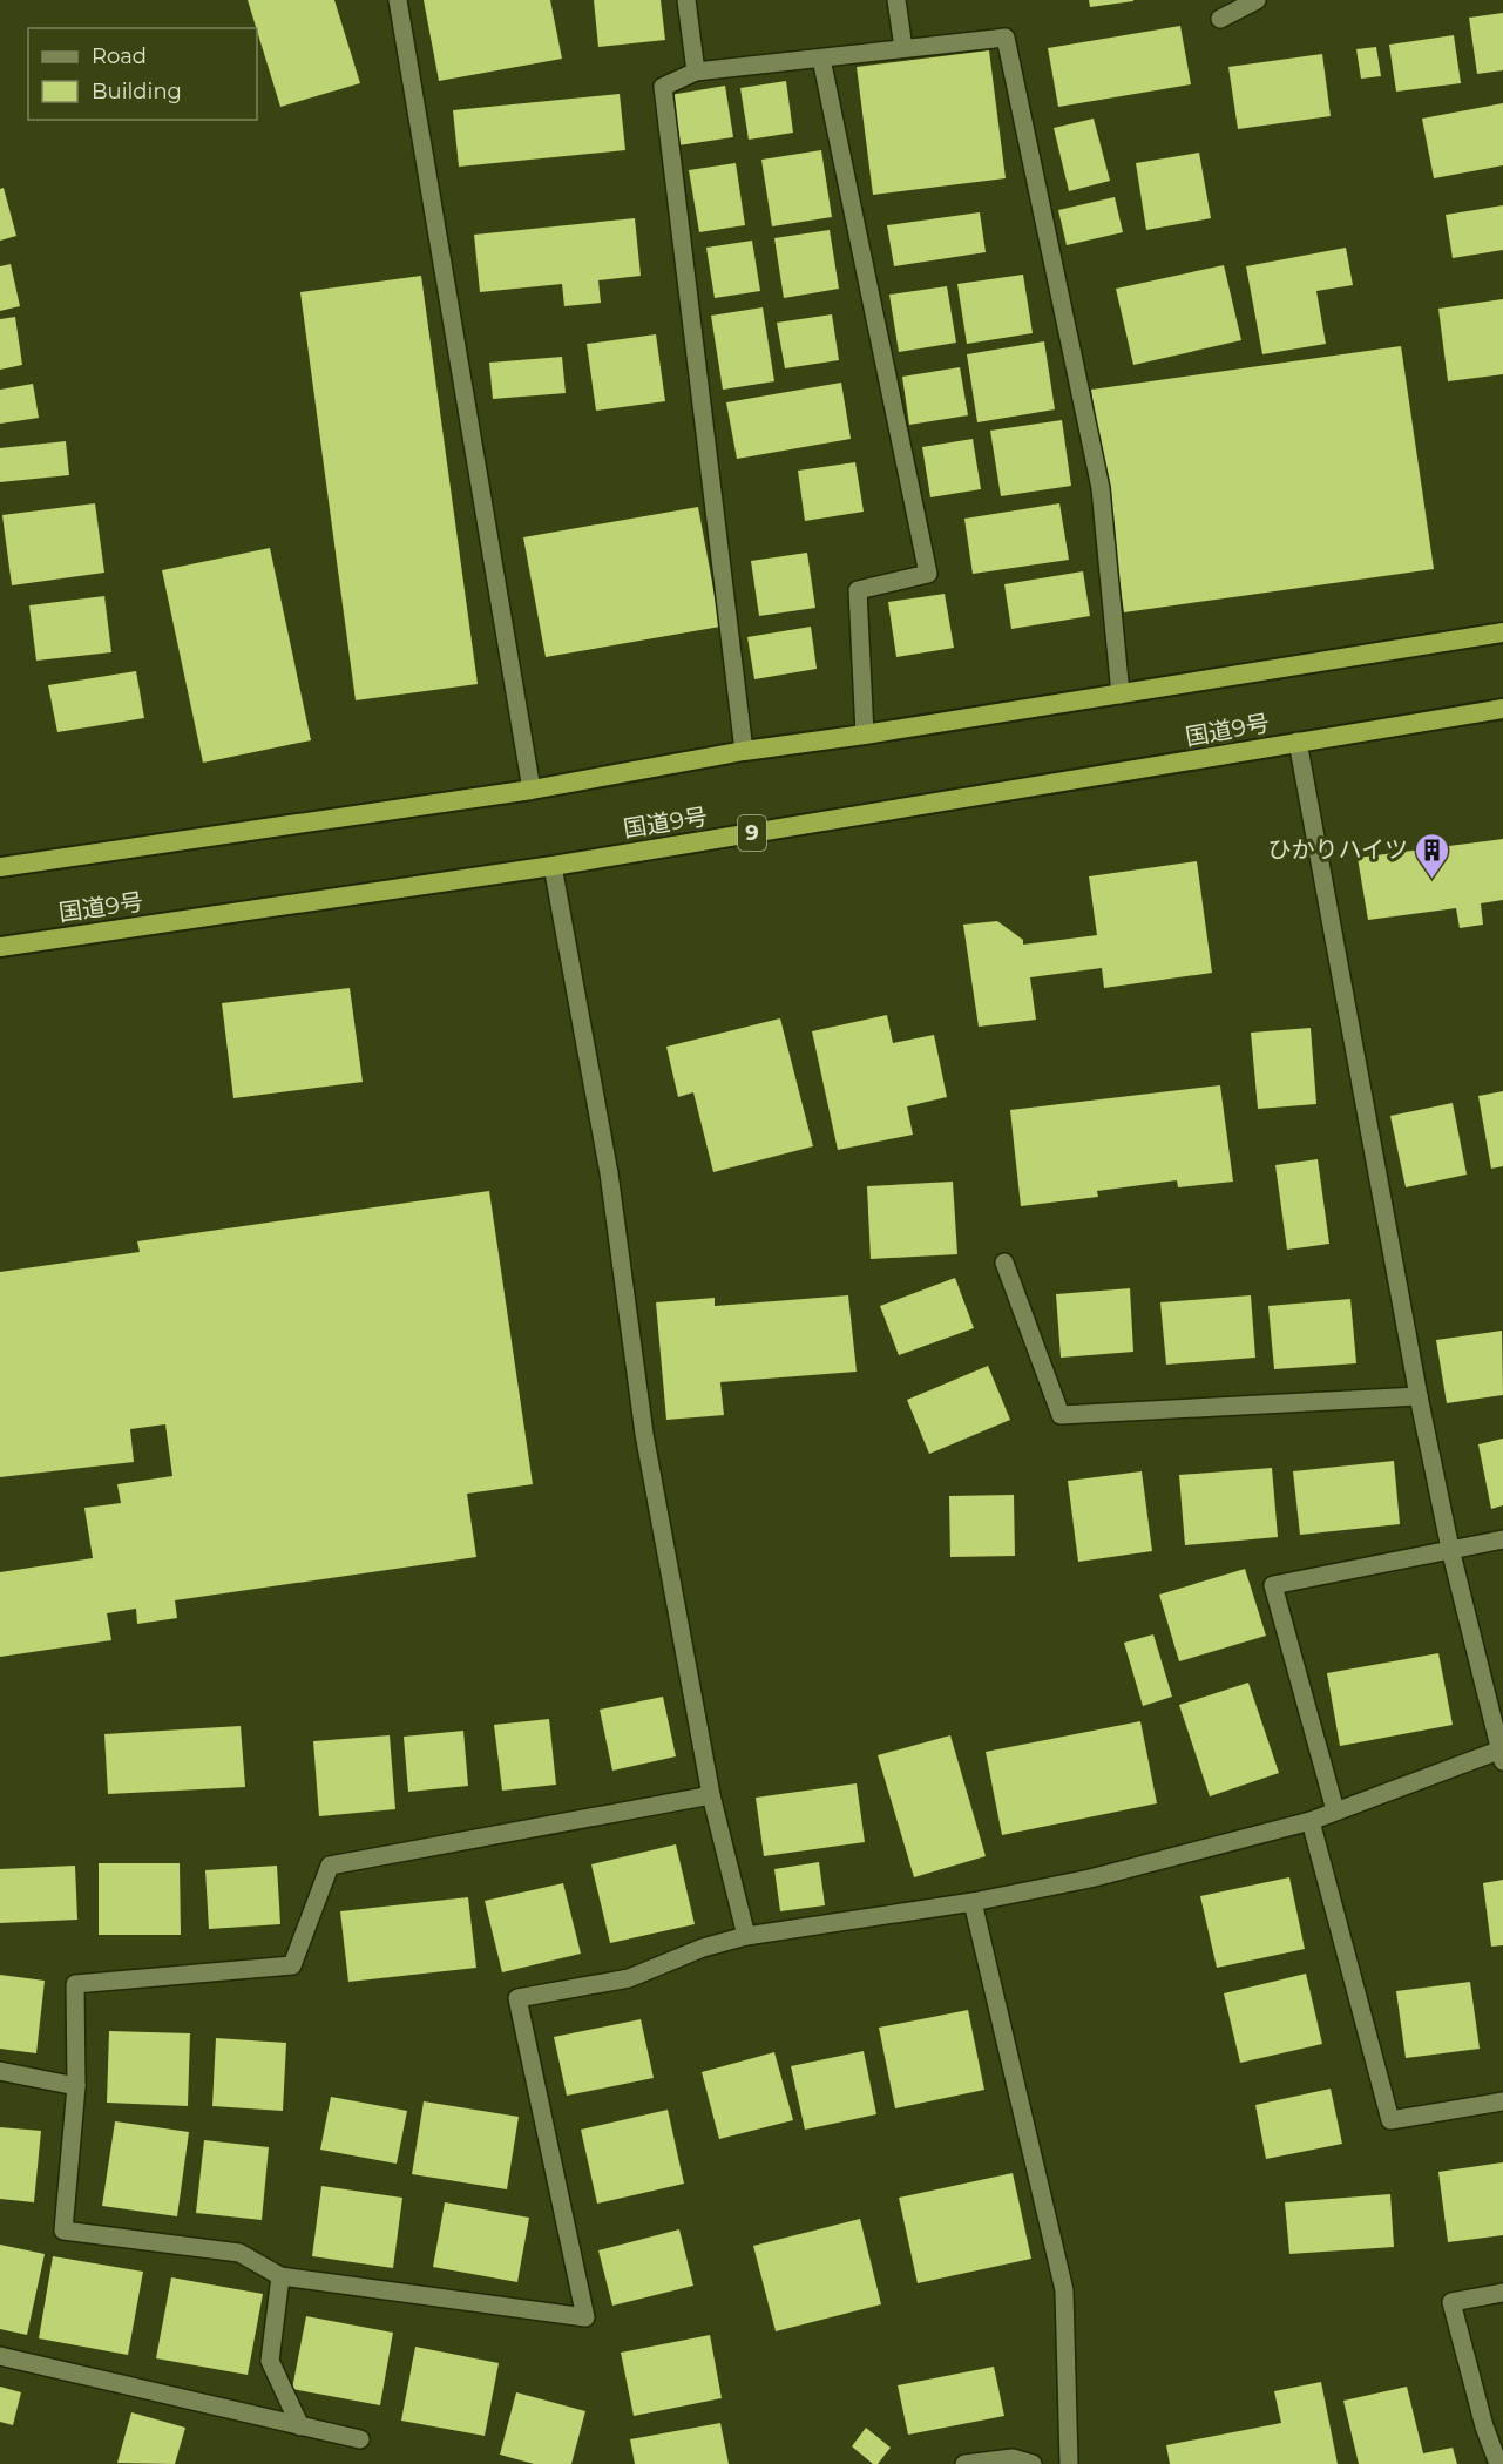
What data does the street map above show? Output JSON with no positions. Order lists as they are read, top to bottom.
{
  "streets": {
    "highway": ["国道9号", "9"]
  },
  "places": {
    "building": ["ひかりハイツ"]
  },
  "legend": ["Road", "Building"]
}
